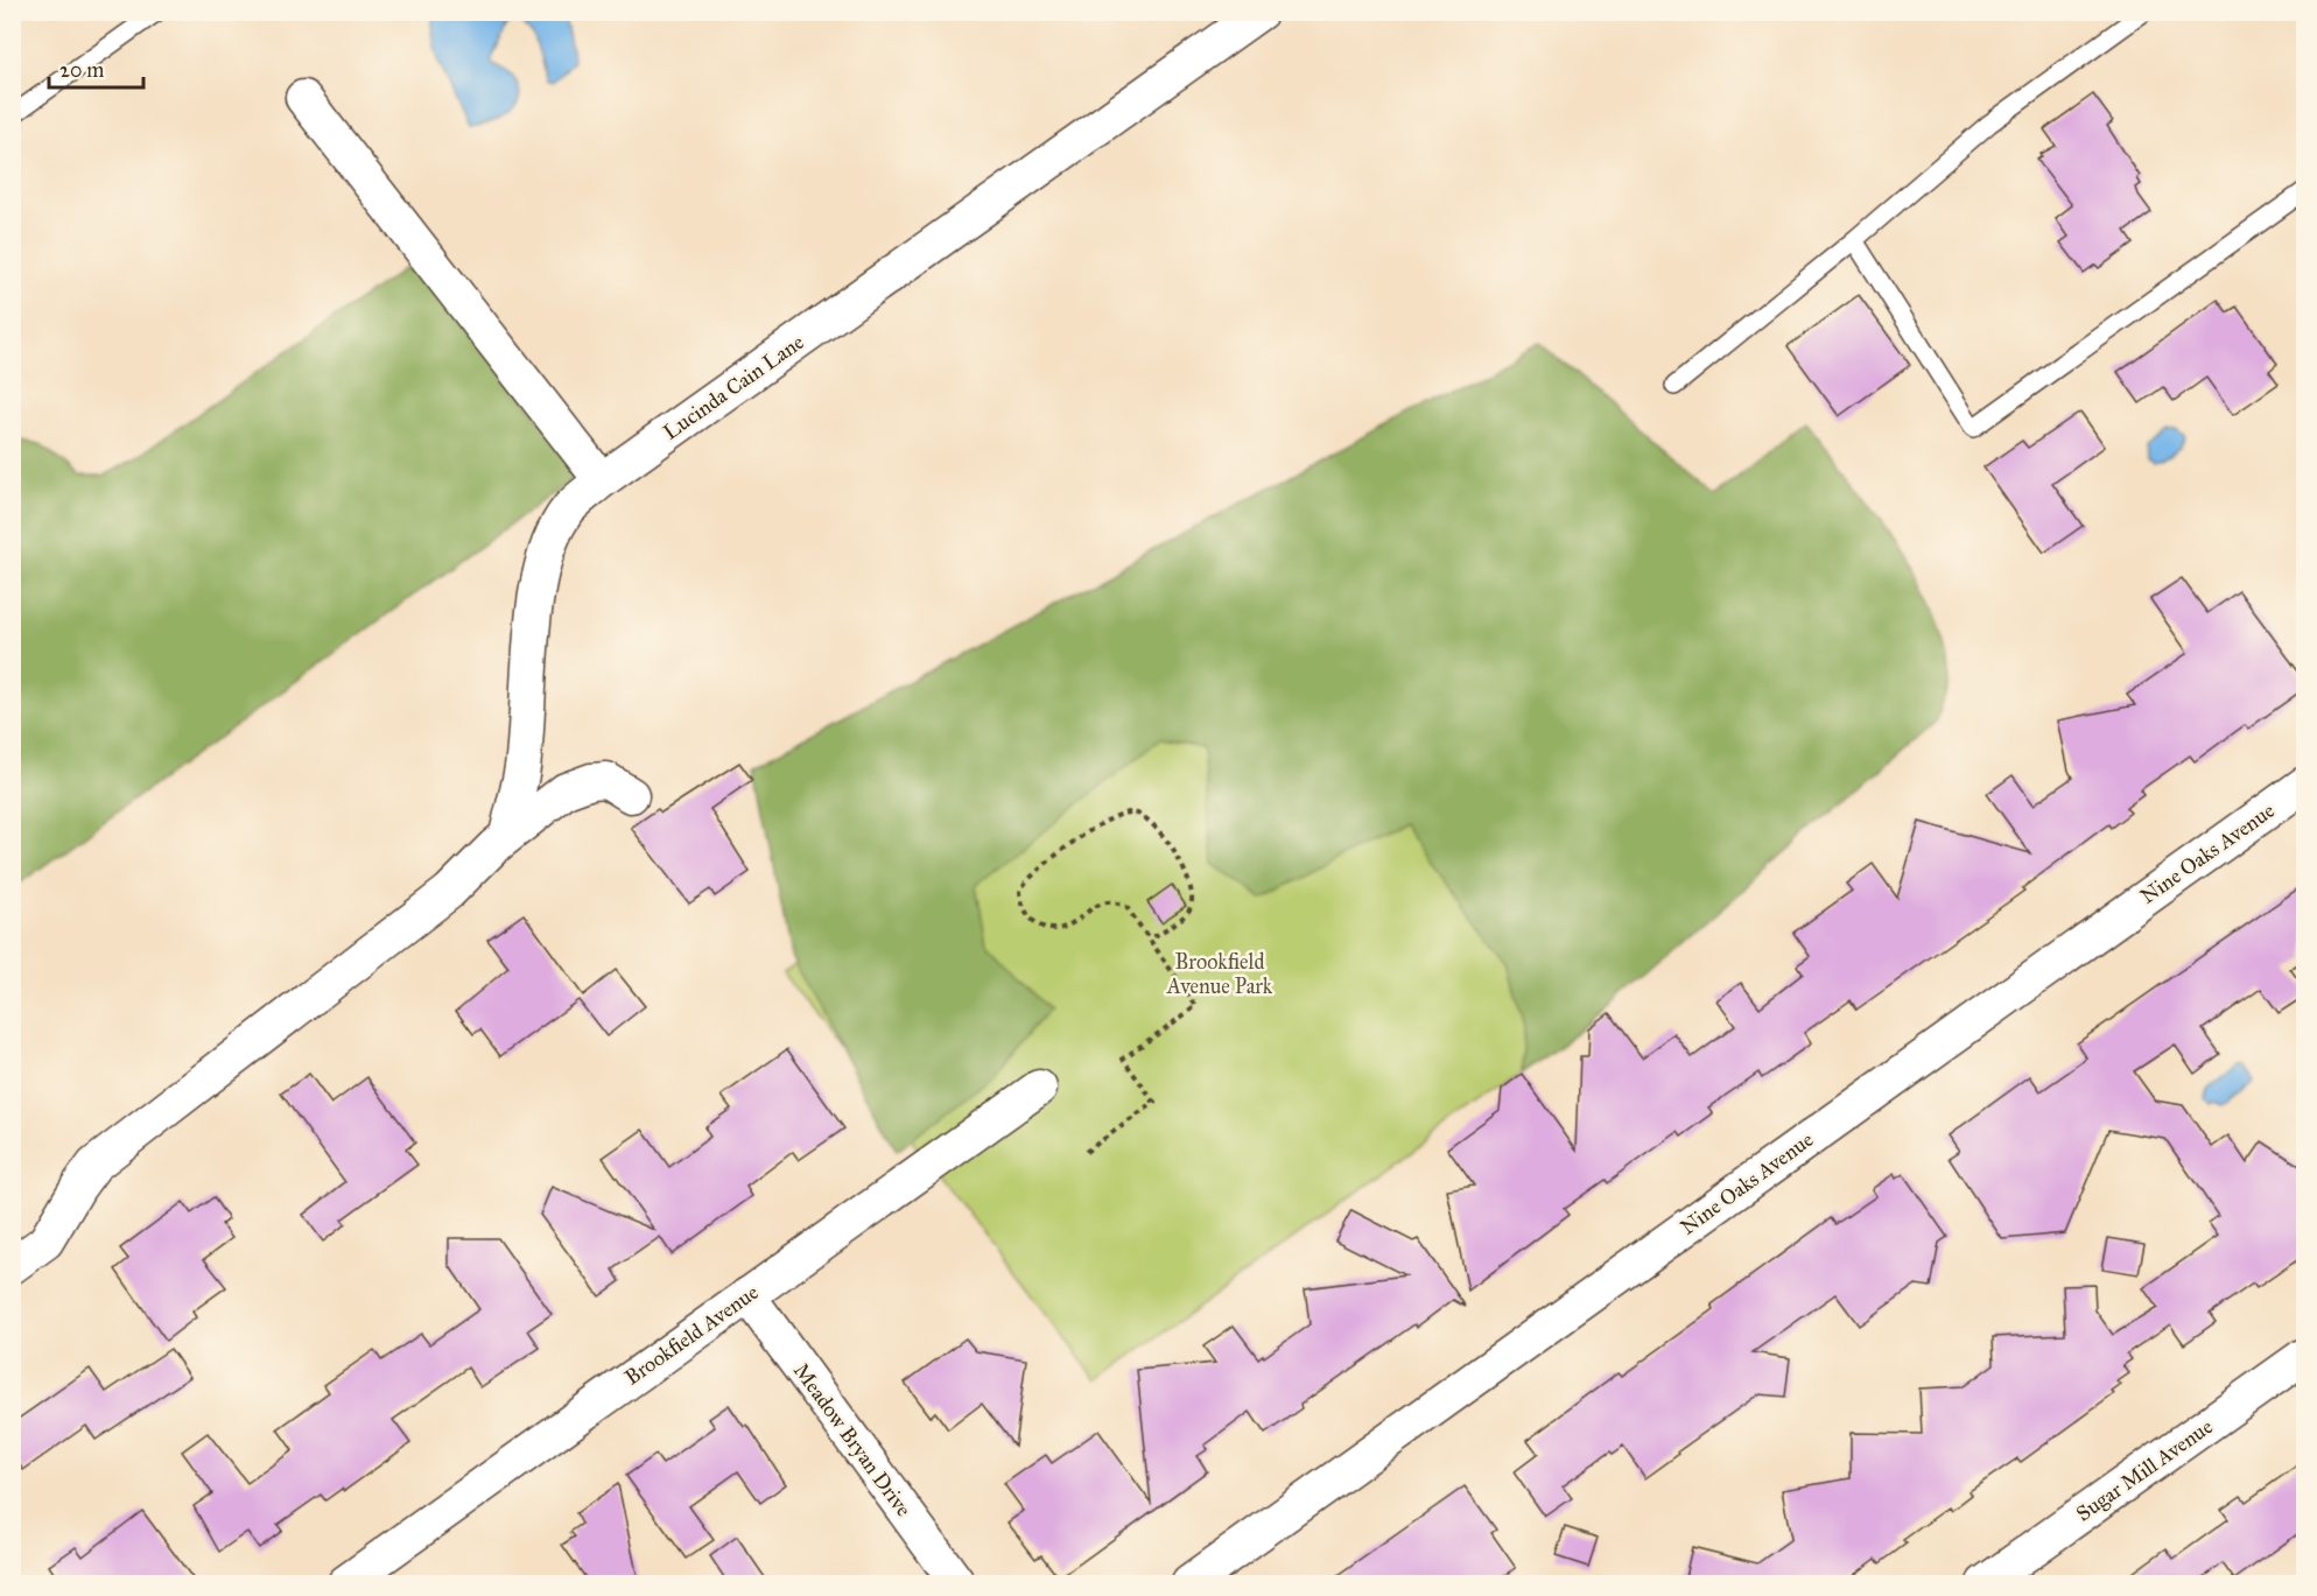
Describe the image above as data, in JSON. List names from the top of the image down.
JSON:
{
  "streets": {
    "street": [
      "Lucinda Cain Lane",
      "Nine Oaks Avenue",
      "Brookfield Avenue",
      "Meadow Bryan Drive",
      "Sugar Mill Avenue"
    ]
  },
  "crossings": [
    ["Brookfield Avenue", "Meadow Bryan Drive"]
  ],
  "parks": ["Brookfield Avenue Park"],
  "scale_bar": "20 m"
}
